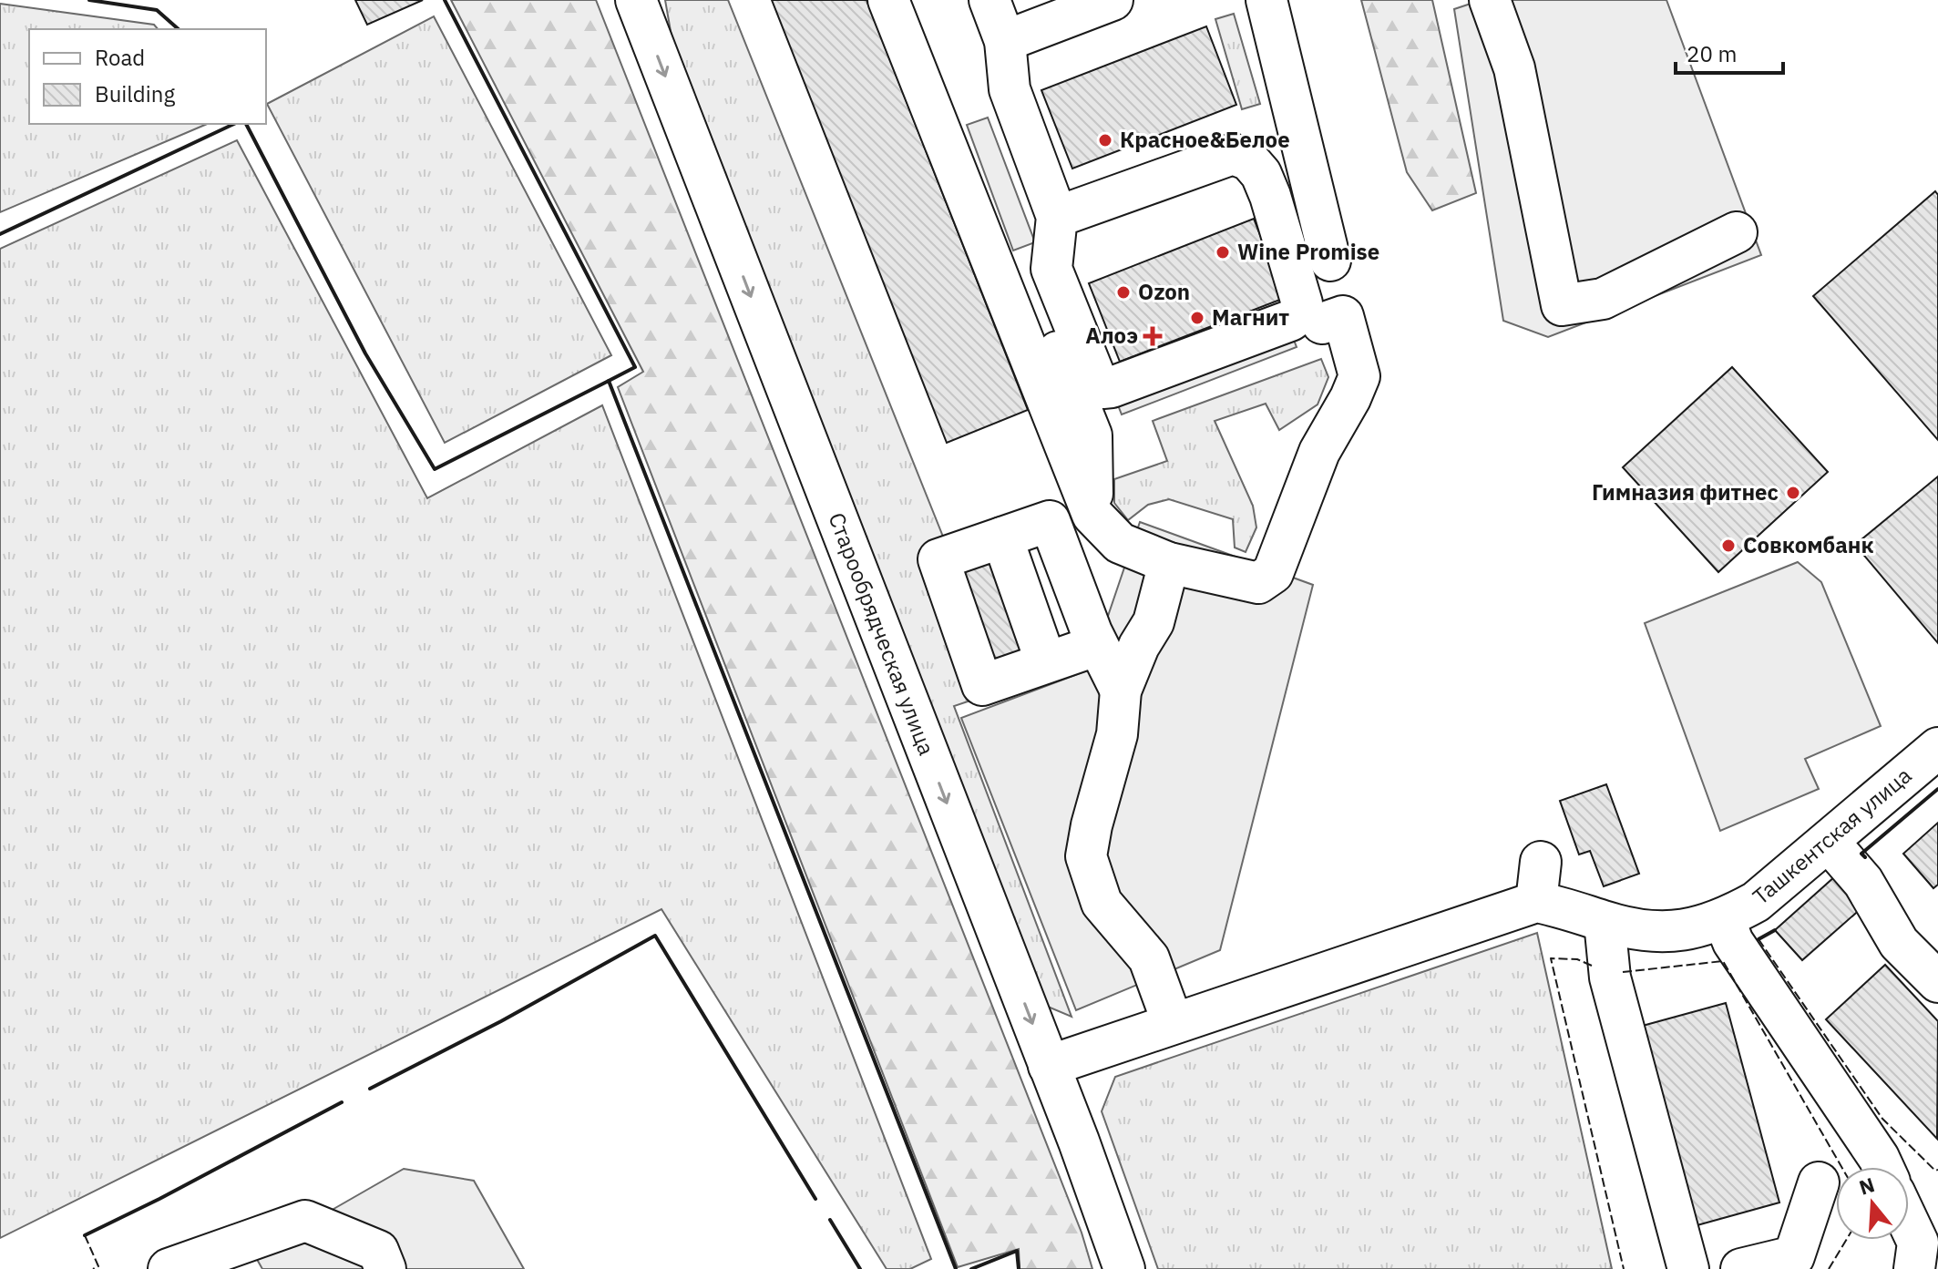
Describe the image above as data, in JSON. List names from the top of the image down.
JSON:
{
  "streets": {
    "street": ["Старообрядческая улица", "Ташкентская улица"]
  },
  "places": {
    "other": [
      "Красное&Белое",
      "Wine Promise",
      "Ozon",
      "Магнит",
      "Гимназия фитнес",
      "Совкомбанк"
    ],
    "health": ["Алоэ"]
  },
  "legend": ["Road", "Building"],
  "scale_bar": "20 m",
  "north": "top"
}
